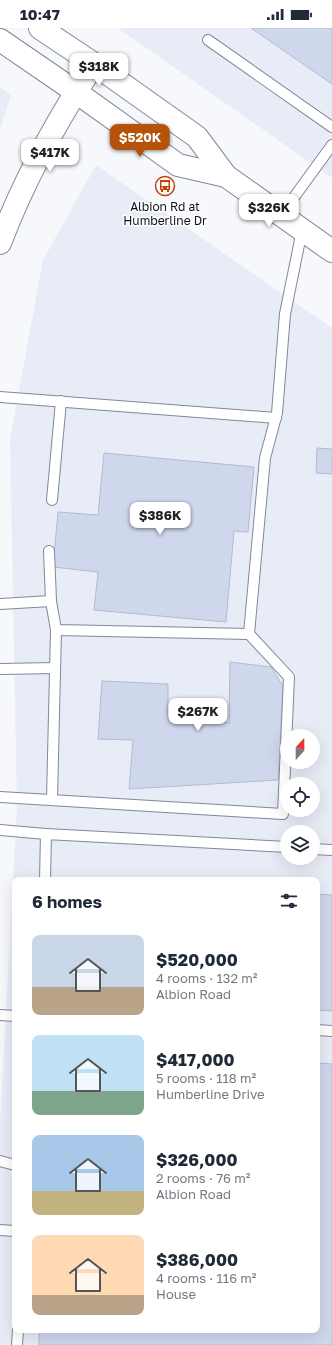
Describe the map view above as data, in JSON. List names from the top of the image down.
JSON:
{
  "places": {
    "bus stop": ["Albion Rd at Humberline Dr"]
  },
  "north": "top",
  "page": {
    "status": "10:47",
    "price": [
      "$318K",
      "$520K",
      "$417K",
      "$326K",
      "$386K",
      "$267K"
    ],
    "heading": "6 homes",
    "list": [
      {
        "name": "$520,000",
        "note": "4 rooms · 132 m² · Albion Road"
      },
      {
        "name": "$417,000",
        "note": "5 rooms · 118 m² · Humberline Drive"
      },
      {
        "name": "$326,000",
        "note": "2 rooms · 76 m² · Albion Road"
      },
      {
        "name": "$386,000",
        "note": "4 rooms · 116 m² · House"
      }
    ]
  }
}
